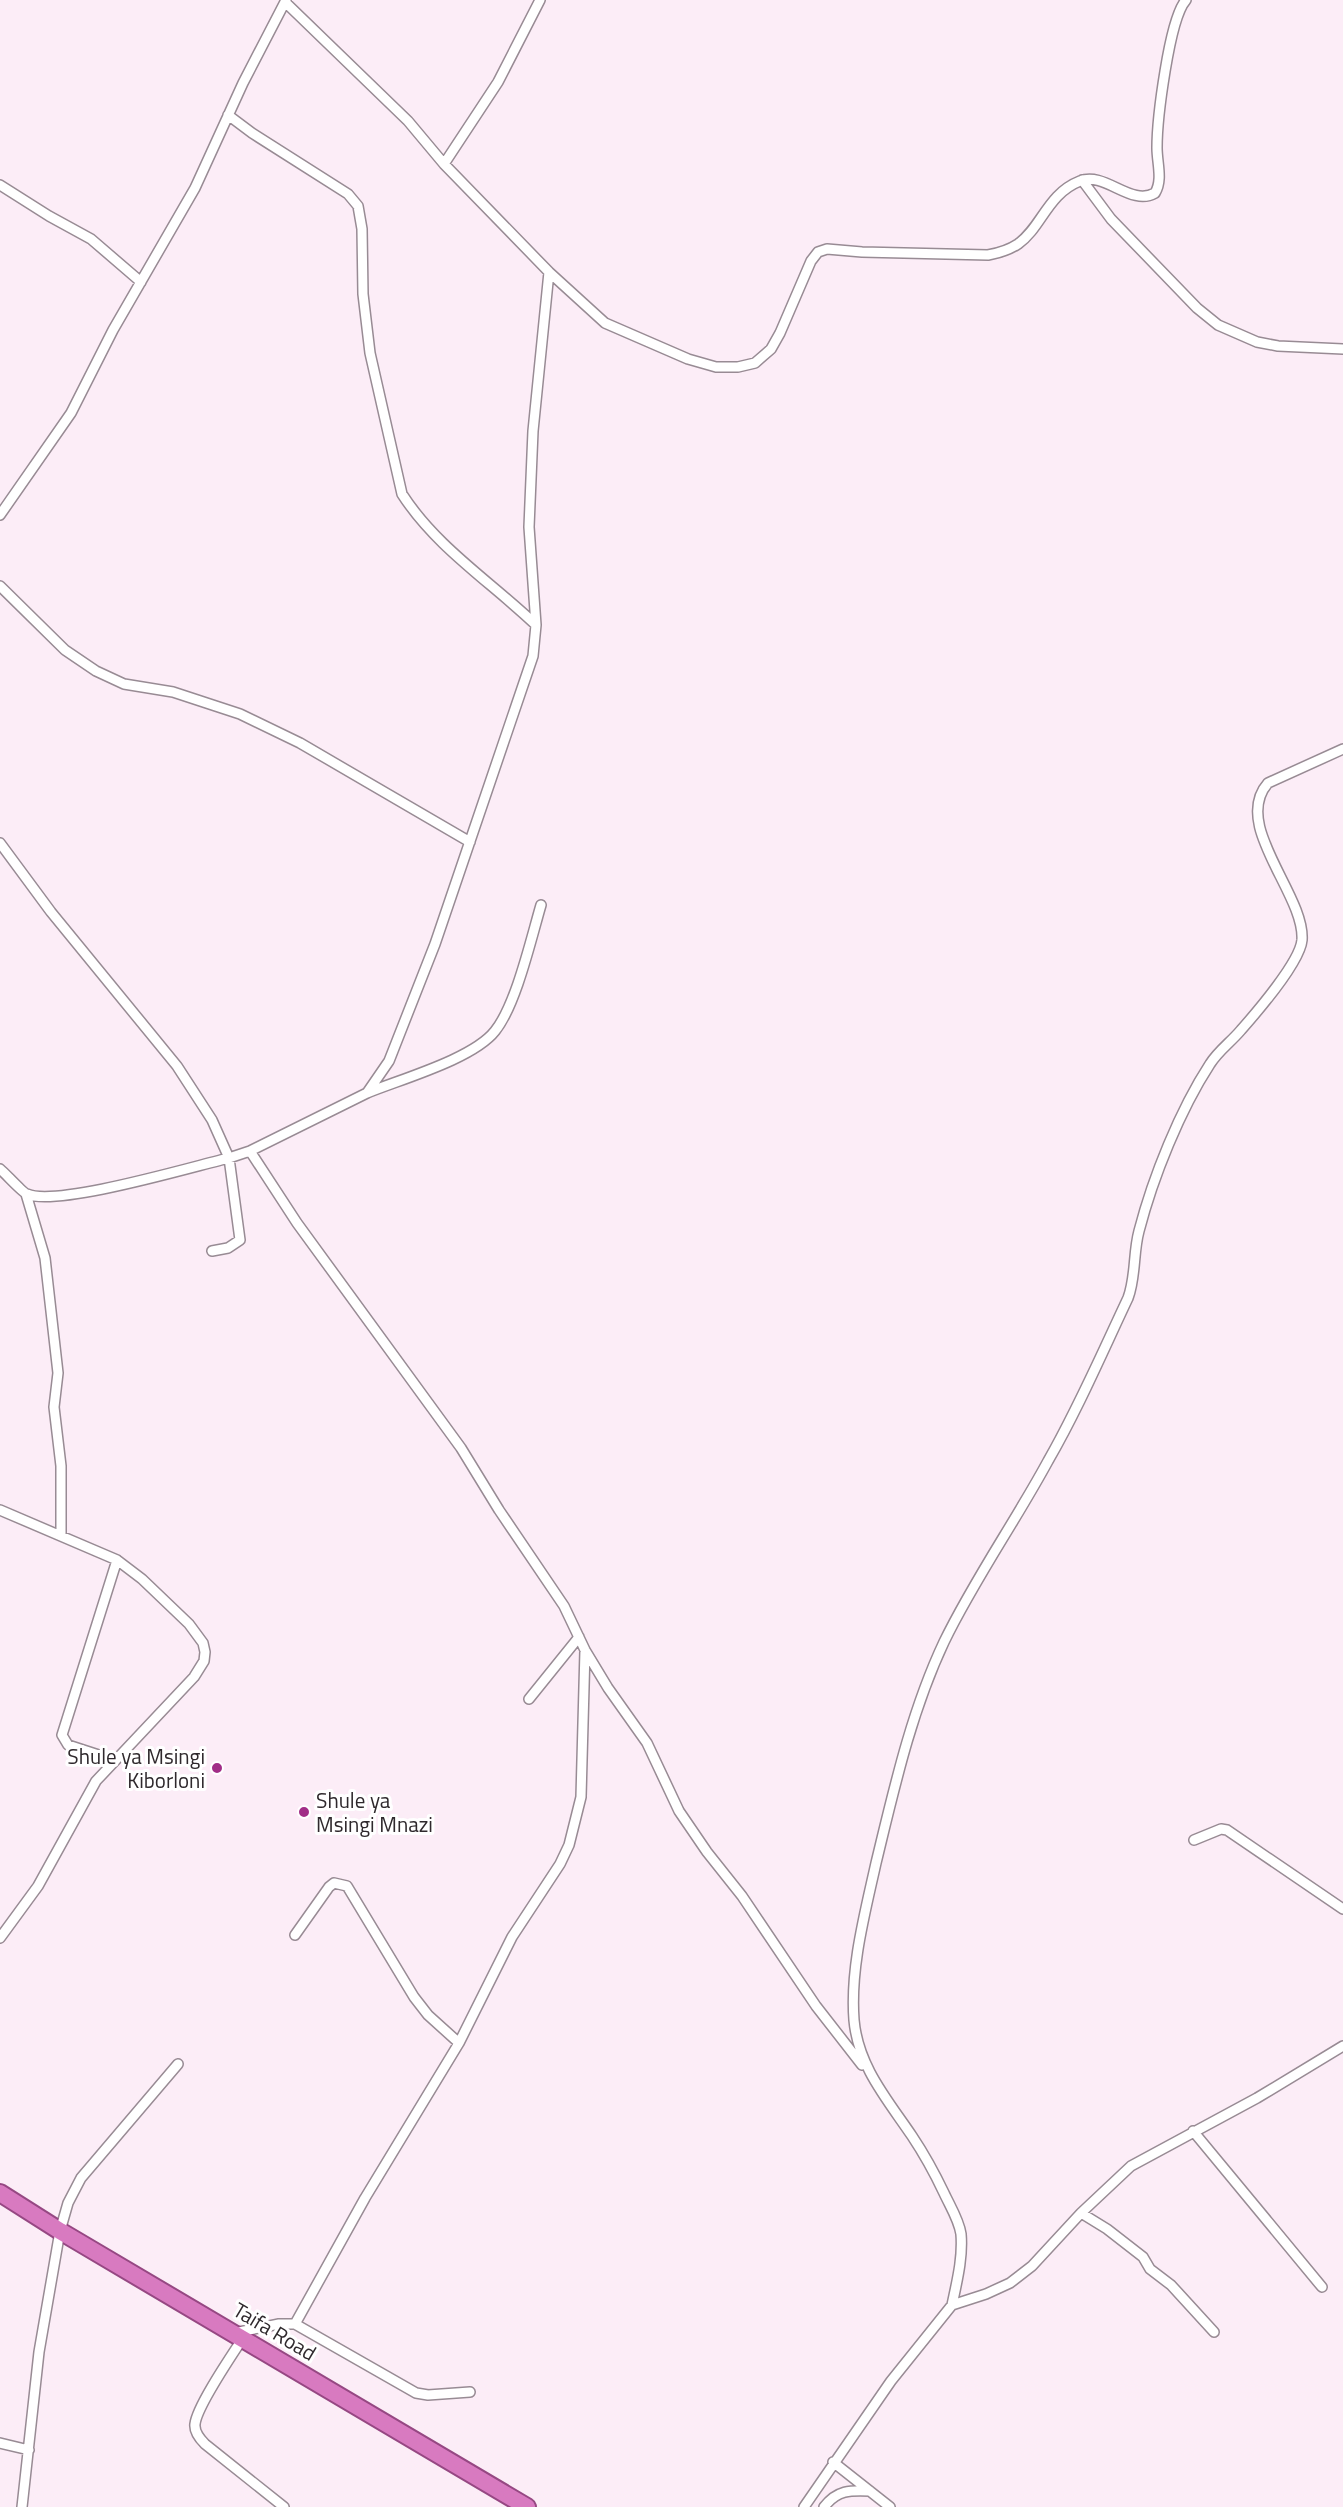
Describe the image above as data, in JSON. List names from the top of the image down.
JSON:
{
  "streets": {
    "highway": ["Taifa Road"]
  },
  "places": ["Shule ya Msingi Kiborloni", "Shule ya Msingi Mnazi"]
}
